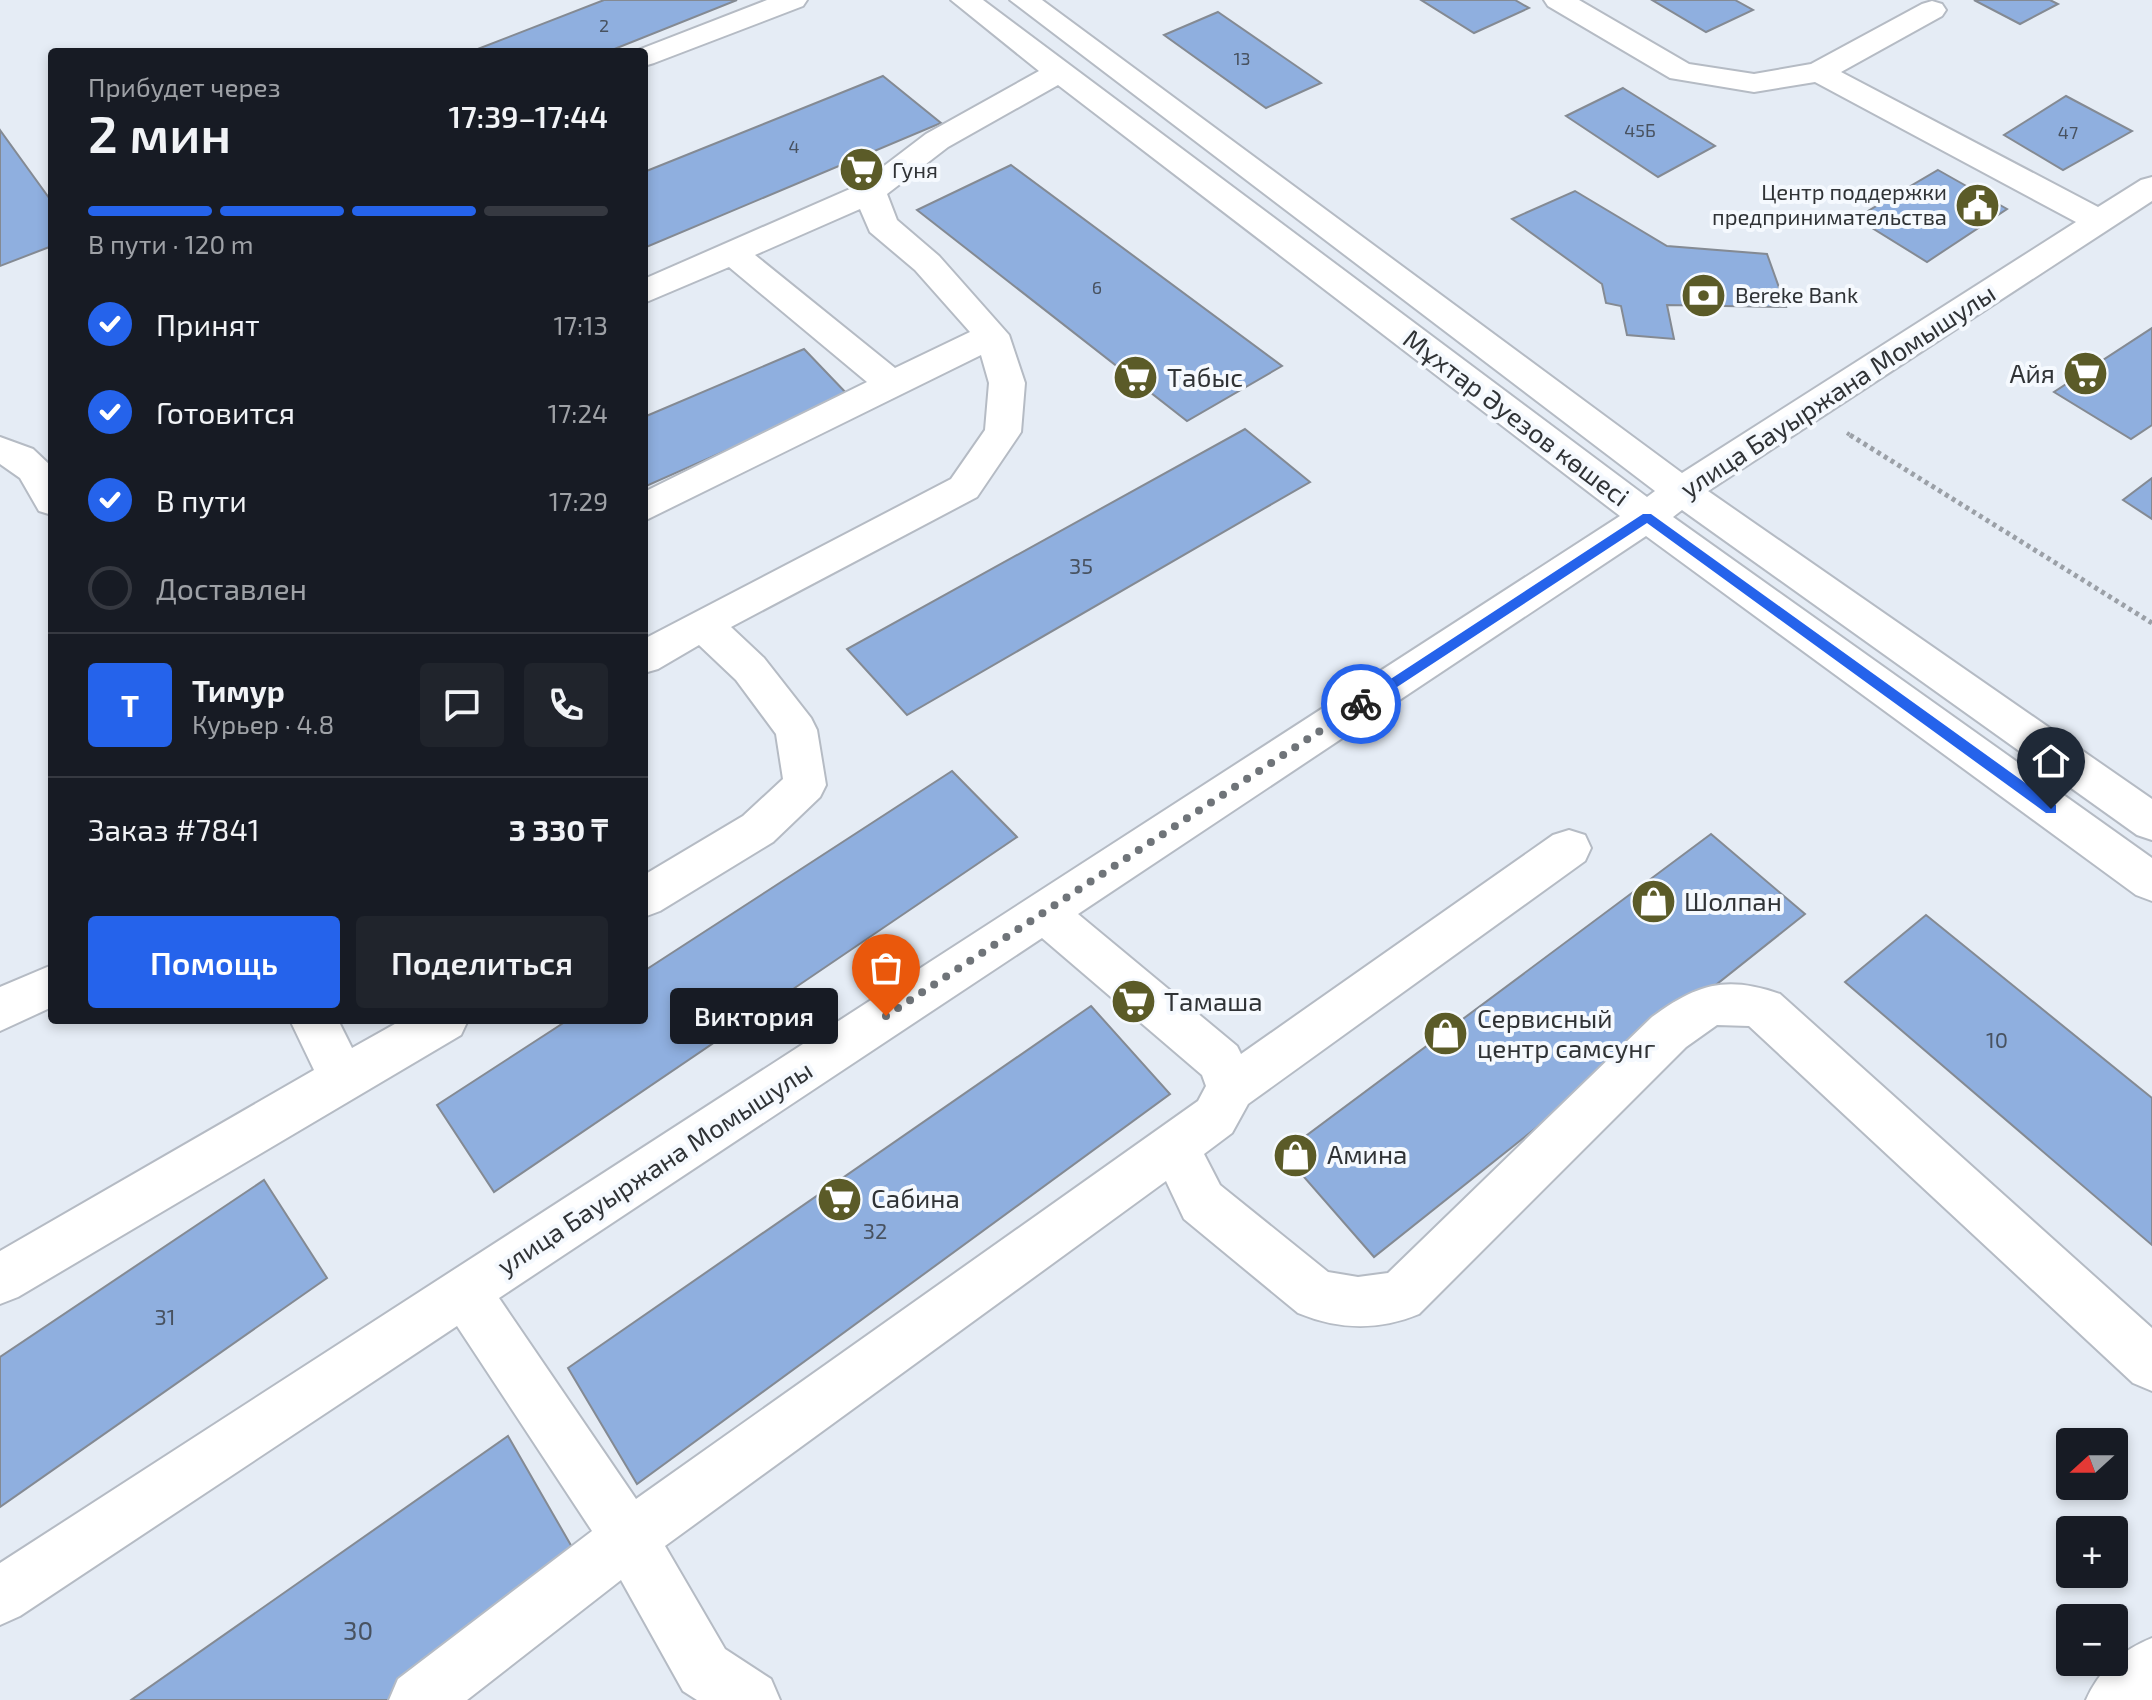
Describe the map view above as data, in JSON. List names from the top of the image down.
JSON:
{
  "streets": {
    "street": ["улица Бауыржана Момышулы", "Мұхтар Әуезов көшесі"]
  },
  "crossings": [
    ["улица Бауыржана Момышулы", "Мұхтар Әуезов көшесі"]
  ],
  "places": {
    "supermarket": [
      "Гуня",
      "Айя",
      "Табыс",
      "Тамаша",
      "Сабина"
    ],
    "public building": ["Центр поддержки предпринимательства"],
    "bank": ["Bereke Bank"],
    "shop": ["Шолпан", "Сервисный центр самсунг", "Амина"],
    "other": ["Виктория"]
  },
  "house_numbers": [
    "2",
    "13",
    "45Б",
    "47",
    "4",
    "6",
    "35",
    "10",
    "32",
    "31",
    "30"
  ],
  "north": "left",
  "page": {
    "heading": ["2 мин", "Прибудет через", "17:39–17:44"],
    "panel": [
      "Тимур",
      "Курьер · 4.8",
      "Заказ #7841",
      "3 330 ₸"
    ],
    "bar": "В пути · 120 m",
    "list": [
      ["Принят", "17:13"],
      ["Готовится", "17:24"],
      ["В пути", "17:29"],
      "Доставлен"
    ],
    "round": "Т",
    "buttons": ["Помощь", "Поделиться"],
    "bubble": "Виктория",
    "map_buttons": ["+", "−"]
  }
}
